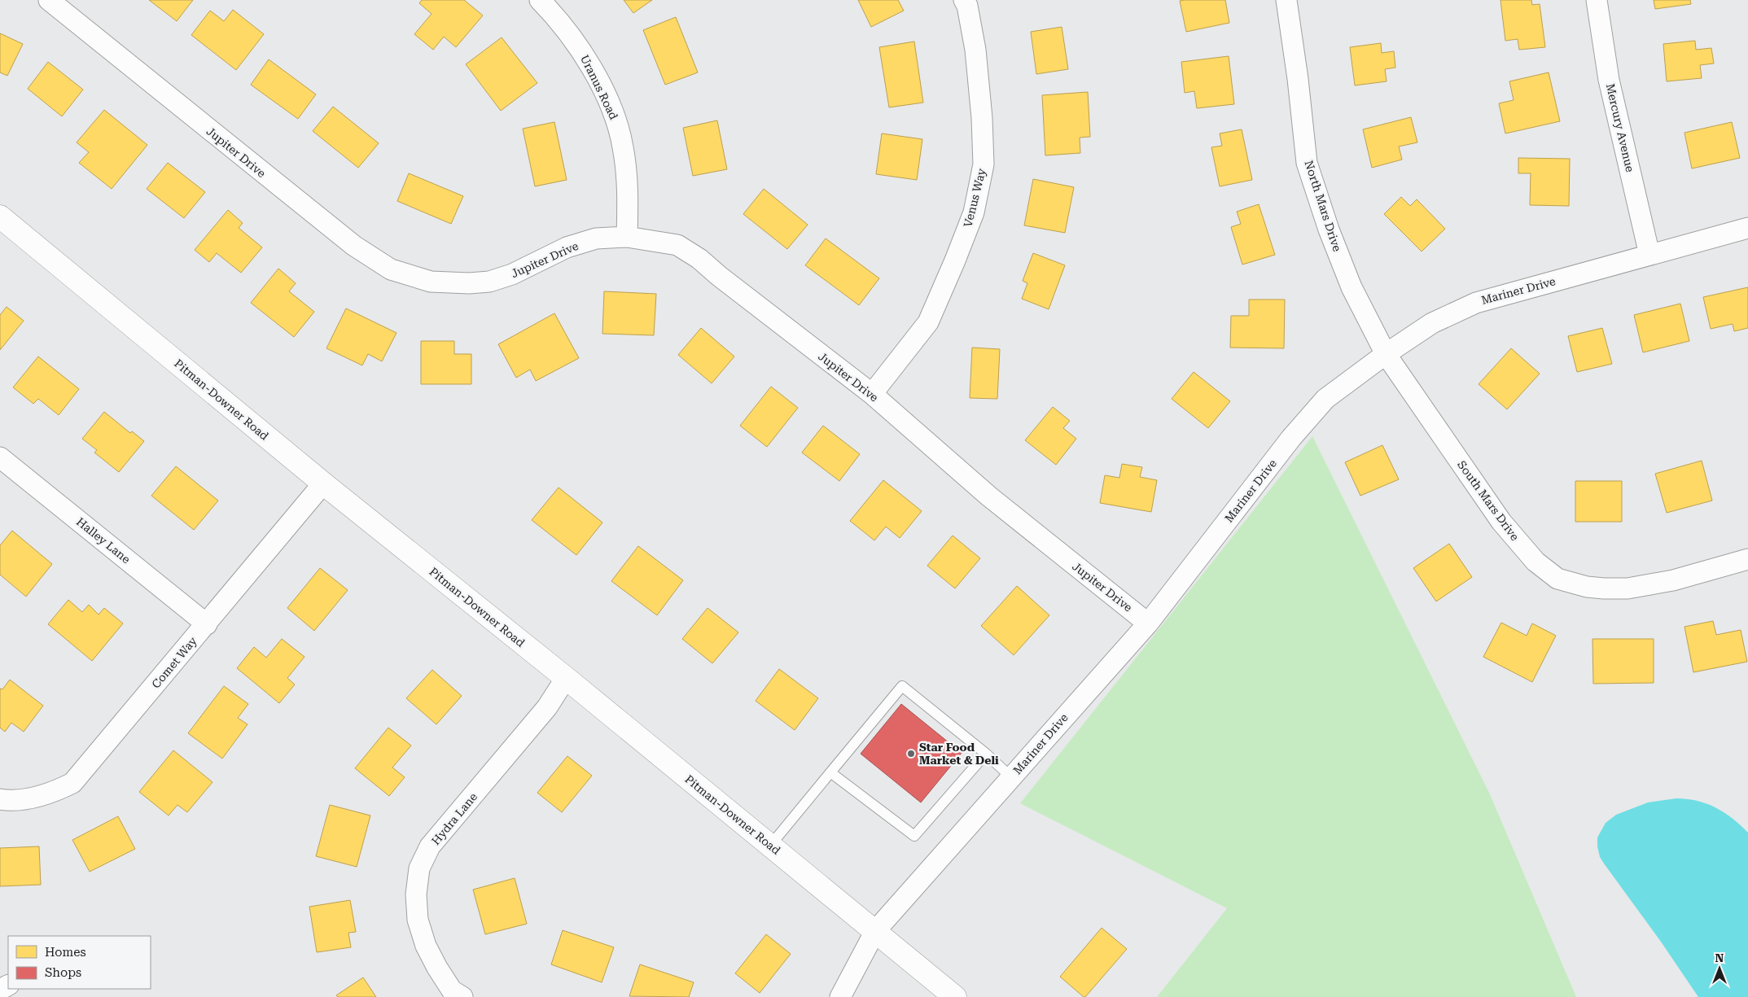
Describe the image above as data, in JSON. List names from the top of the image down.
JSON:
{
  "streets": {
    "street": [
      "Uranus Road",
      "Mercury Avenue",
      "Jupiter Drive",
      "Venus Way",
      "North Mars Drive",
      "Mariner Drive",
      "Pitman-Downer Road",
      "South Mars Drive",
      "Halley Lane",
      "Comet Way",
      "Hydra Lane"
    ]
  },
  "crossings": [
    ["Uranus Road", "Jupiter Drive"],
    ["Mercury Avenue", "Mariner Drive"],
    ["Jupiter Drive", "Venus Way"],
    ["Jupiter Drive", "Mariner Drive"],
    ["North Mars Drive", "Mariner Drive"],
    ["North Mars Drive", "South Mars Drive"],
    ["Mariner Drive", "Pitman-Downer Road"],
    ["Mariner Drive", "South Mars Drive"],
    ["Pitman-Downer Road", "Comet Way"],
    ["Pitman-Downer Road", "Hydra Lane"],
    ["Halley Lane", "Comet Way"]
  ],
  "places": ["Star Food Market & Deli"],
  "legend": ["Homes", "Shops"],
  "north": "top"
}
